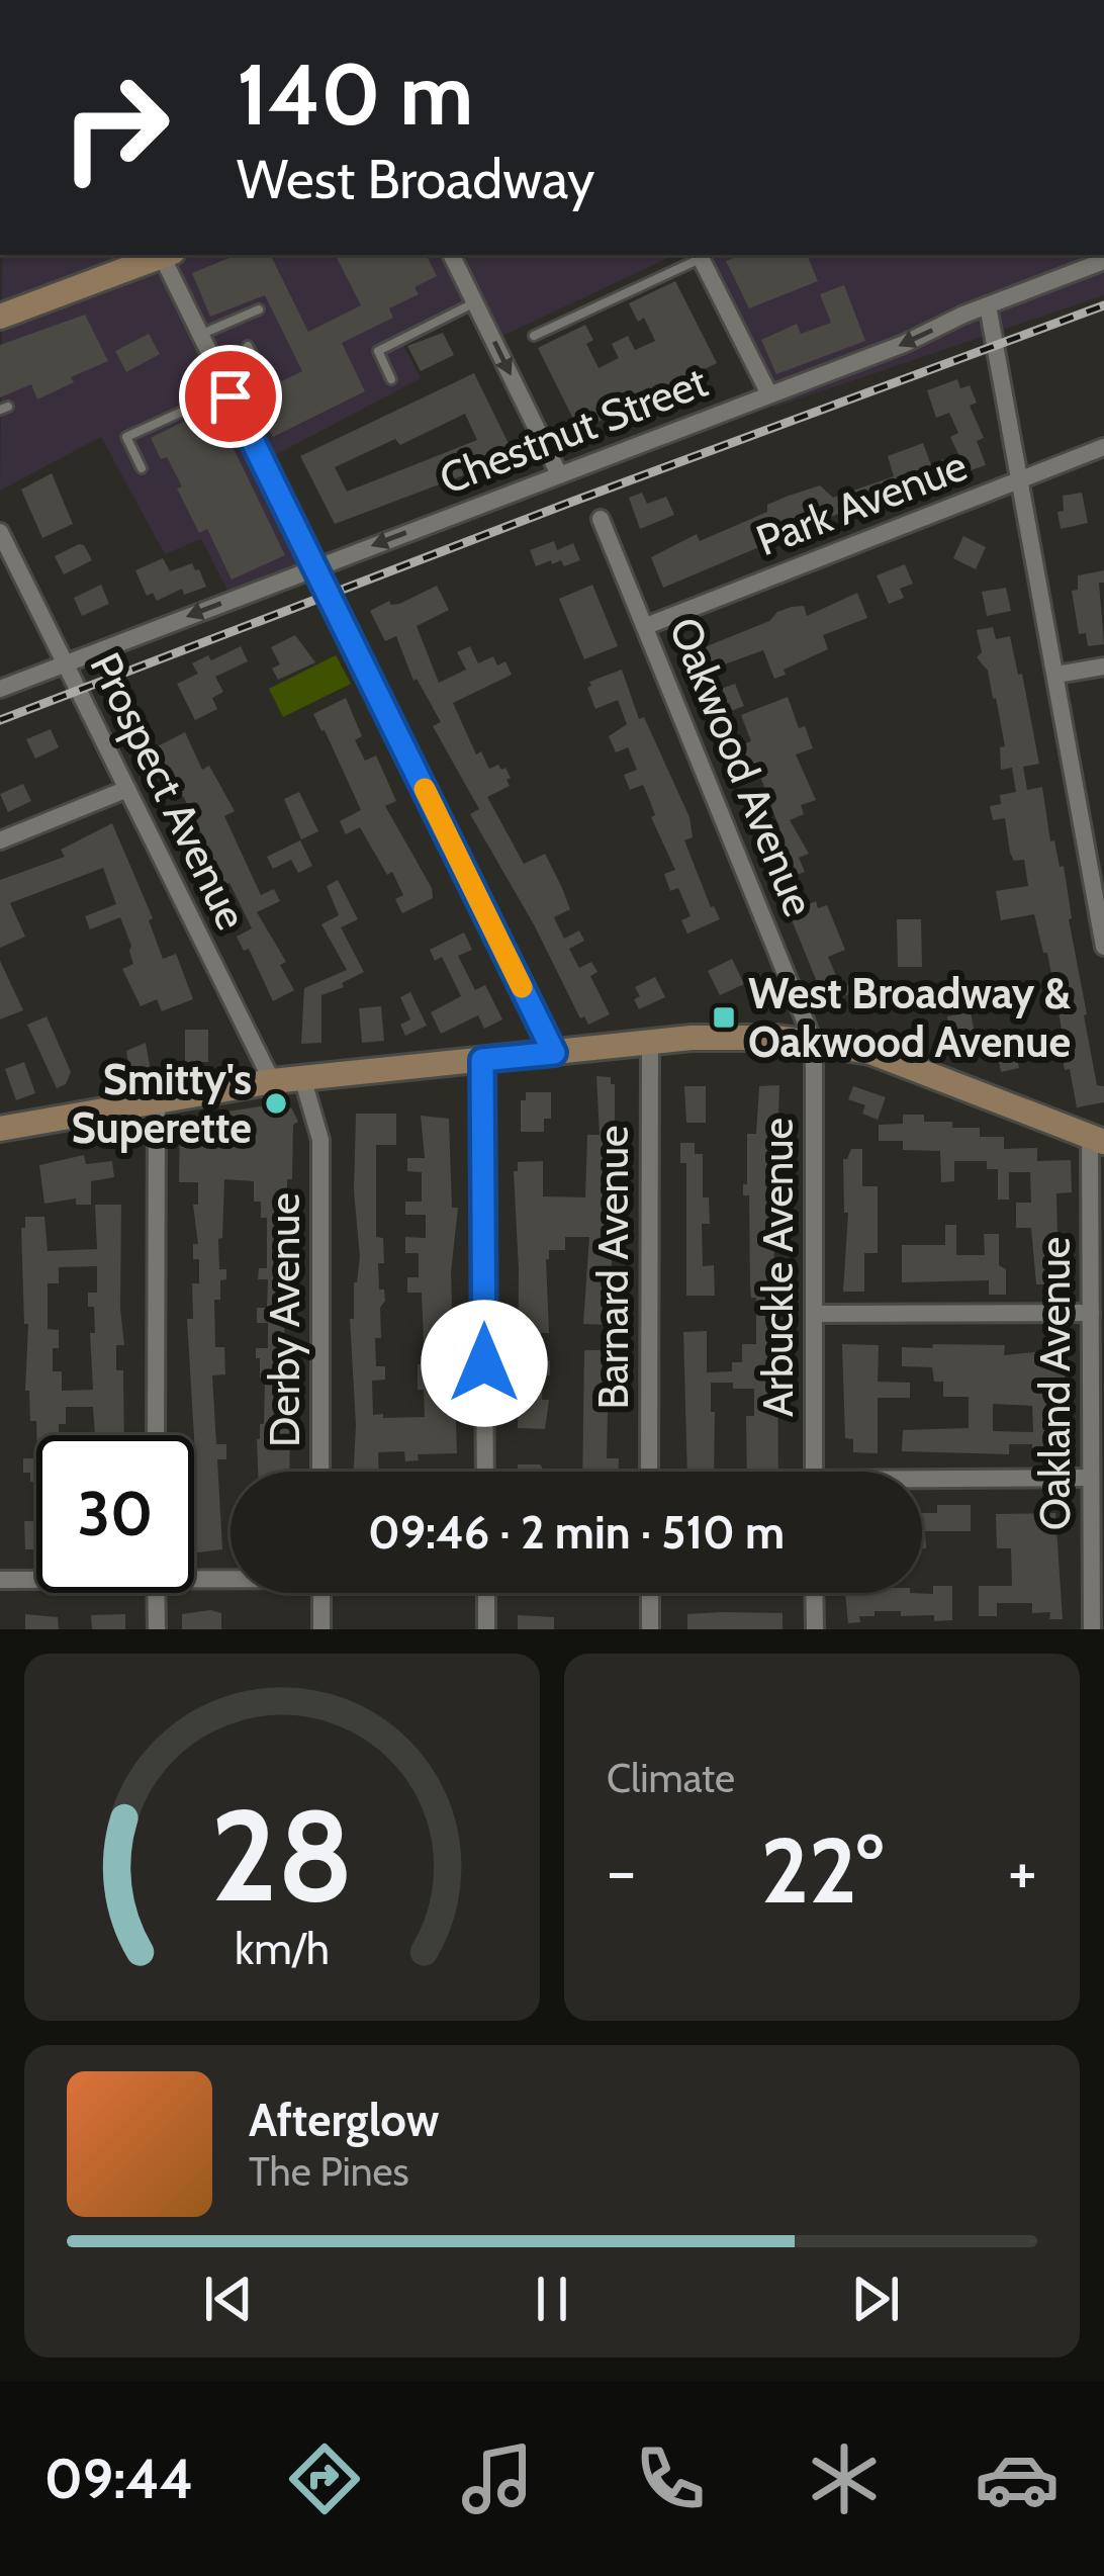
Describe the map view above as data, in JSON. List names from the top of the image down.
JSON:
{
  "streets": {
    "street": [
      "Chestnut Street",
      "Park Avenue",
      "Oakwood Avenue",
      "Prospect Avenue",
      "Barnard Avenue",
      "Arbuckle Avenue",
      "Derby Avenue",
      "Oakland Avenue"
    ]
  },
  "crossings": [
    ["Chestnut Street", "Prospect Avenue"],
    ["Park Avenue", "Oakwood Avenue"],
    ["Oakwood Avenue", "Arbuckle Avenue"]
  ],
  "one_way": ["Chestnut Street"],
  "places": {
    "transit": ["West Broadway & Oakwood Avenue"],
    "other": ["Smitty's Superette"]
  },
  "page": {
    "turn": ["140 m", "West Broadway"],
    "limit": "30",
    "trip": "09:46 · 2 min · 510 m",
    "tile": "Climate",
    "heat": ["−", "22°", "+"],
    "song": ["Afterglow", "The Pines"],
    "tabs": "09:44",
    "gauge": ["28", "km/h"]
  }
}
